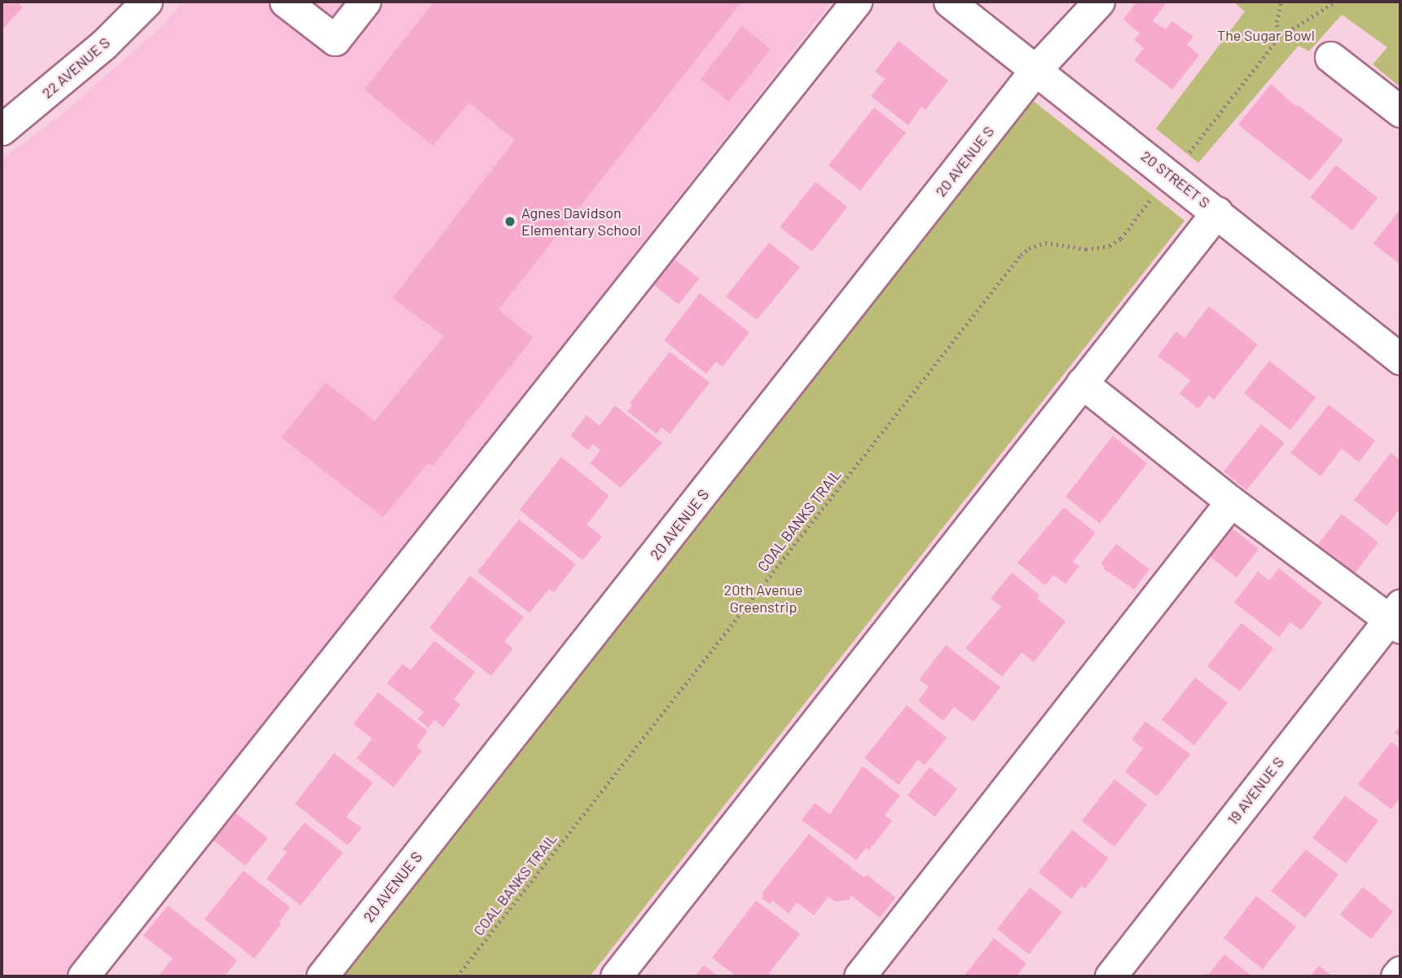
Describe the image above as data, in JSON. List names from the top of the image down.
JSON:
{
  "streets": {
    "street": [
      "22 AVENUE S",
      "20 AVENUE S",
      "20 STREET S",
      "19 AVENUE S"
    ],
    "path": ["COAL BANKS TRAIL"]
  },
  "crossings": [
    ["20 AVENUE S", "20 STREET S"]
  ],
  "parks": ["The Sugar Bowl", "20th Avenue Greenstrip"],
  "places": ["Agnes Davidson Elementary School"]
}
